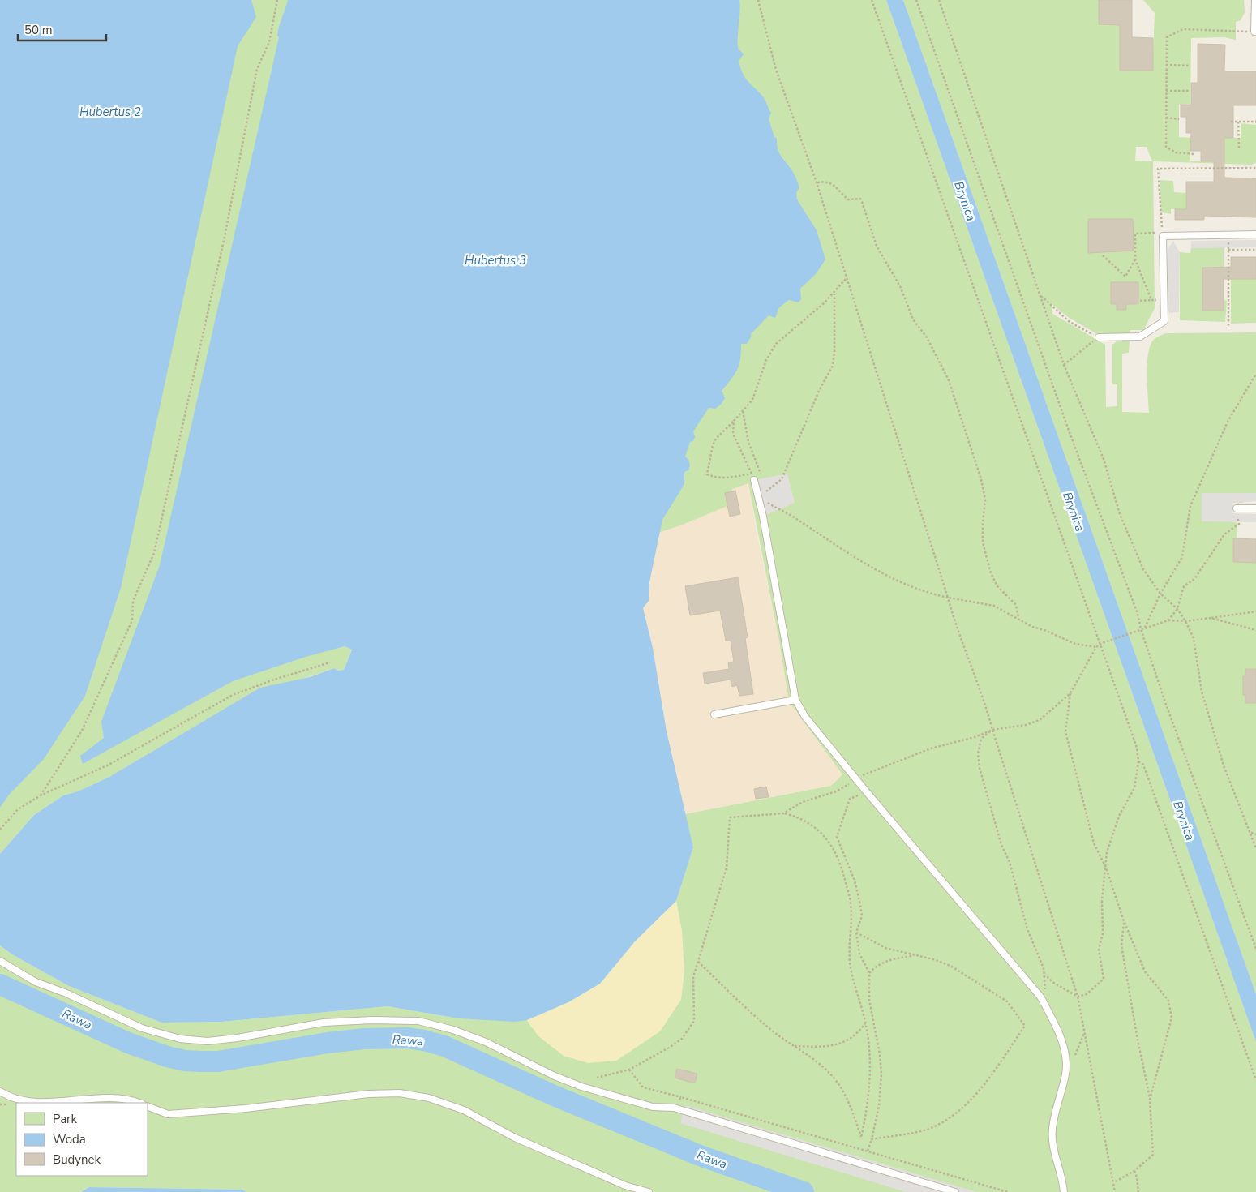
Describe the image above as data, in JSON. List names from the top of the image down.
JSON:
{
  "water": [
    "Hubertus 2",
    "Brynica",
    "Hubertus 3",
    "Rawa"
  ],
  "legend": ["Park", "Woda", "Budynek"],
  "scale_bar": "50 m"
}
